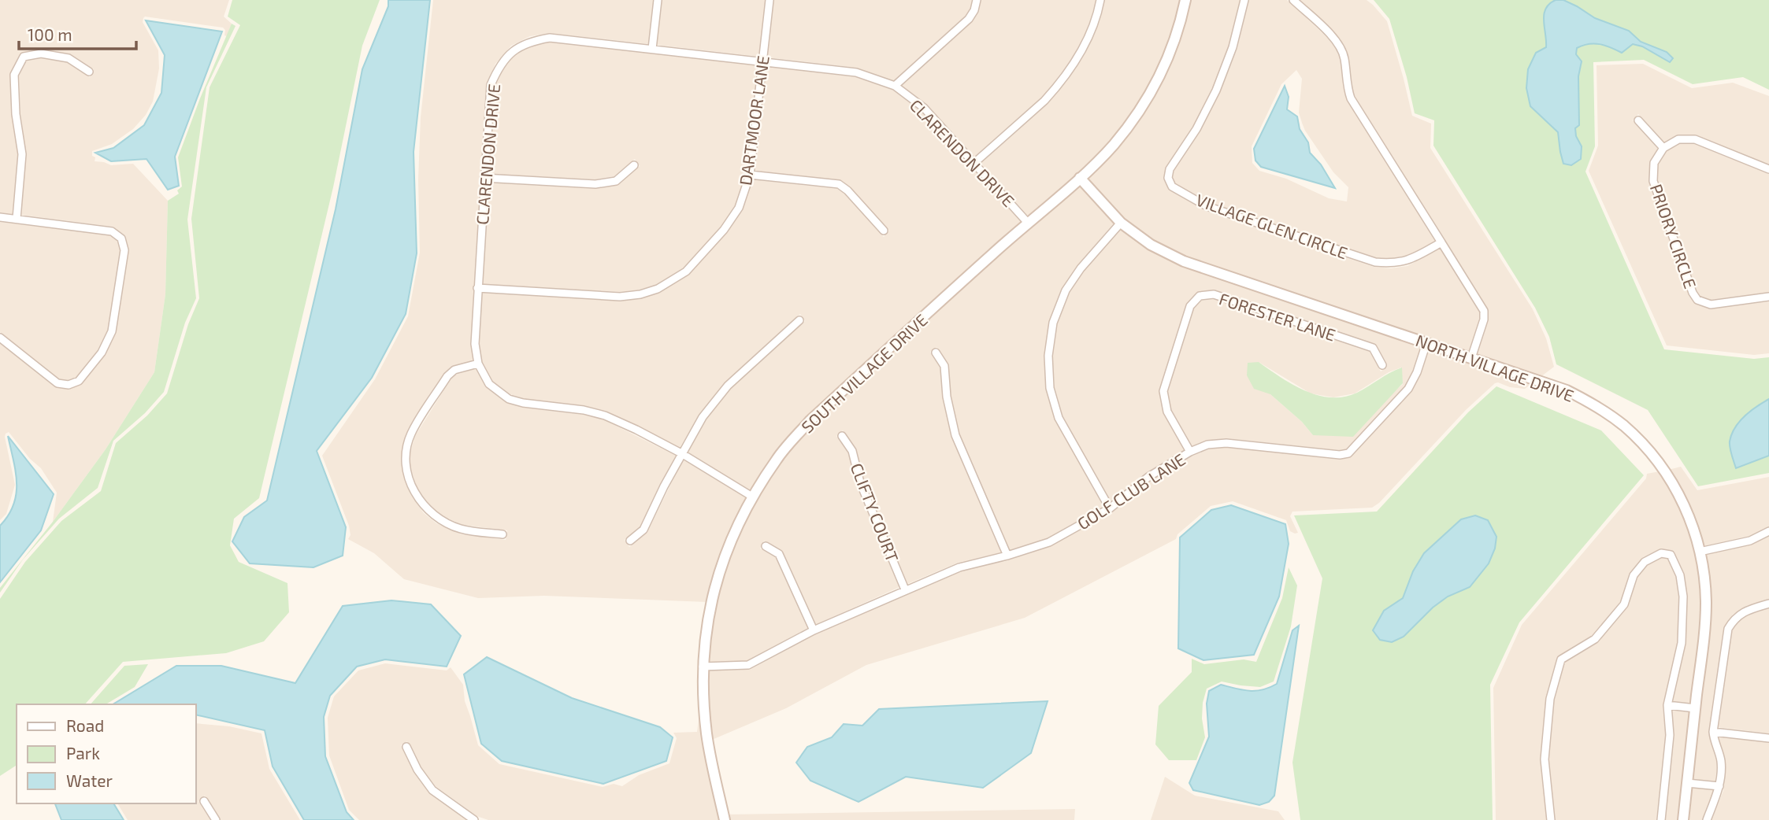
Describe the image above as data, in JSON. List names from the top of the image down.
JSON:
{
  "streets": {
    "street": [
      "DARTMOOR LANE",
      "CLARENDON DRIVE",
      "VILLAGE GLEN CIRCLE",
      "PRIORY CIRCLE",
      "FORESTER LANE",
      "NORTH VILLAGE DRIVE",
      "SOUTH VILLAGE DRIVE",
      "GOLF CLUB LANE",
      "CLIFTY COURT"
    ]
  },
  "crossings": [
    ["DARTMOOR LANE", "CLARENDON DRIVE"],
    ["CLARENDON DRIVE", "SOUTH VILLAGE DRIVE"],
    ["FORESTER LANE", "GOLF CLUB LANE"],
    ["NORTH VILLAGE DRIVE", "SOUTH VILLAGE DRIVE"],
    ["NORTH VILLAGE DRIVE", "GOLF CLUB LANE"],
    ["SOUTH VILLAGE DRIVE", "GOLF CLUB LANE"],
    ["GOLF CLUB LANE", "CLIFTY COURT"]
  ],
  "legend": ["Road", "Park", "Water"],
  "scale_bar": "100 m"
}
